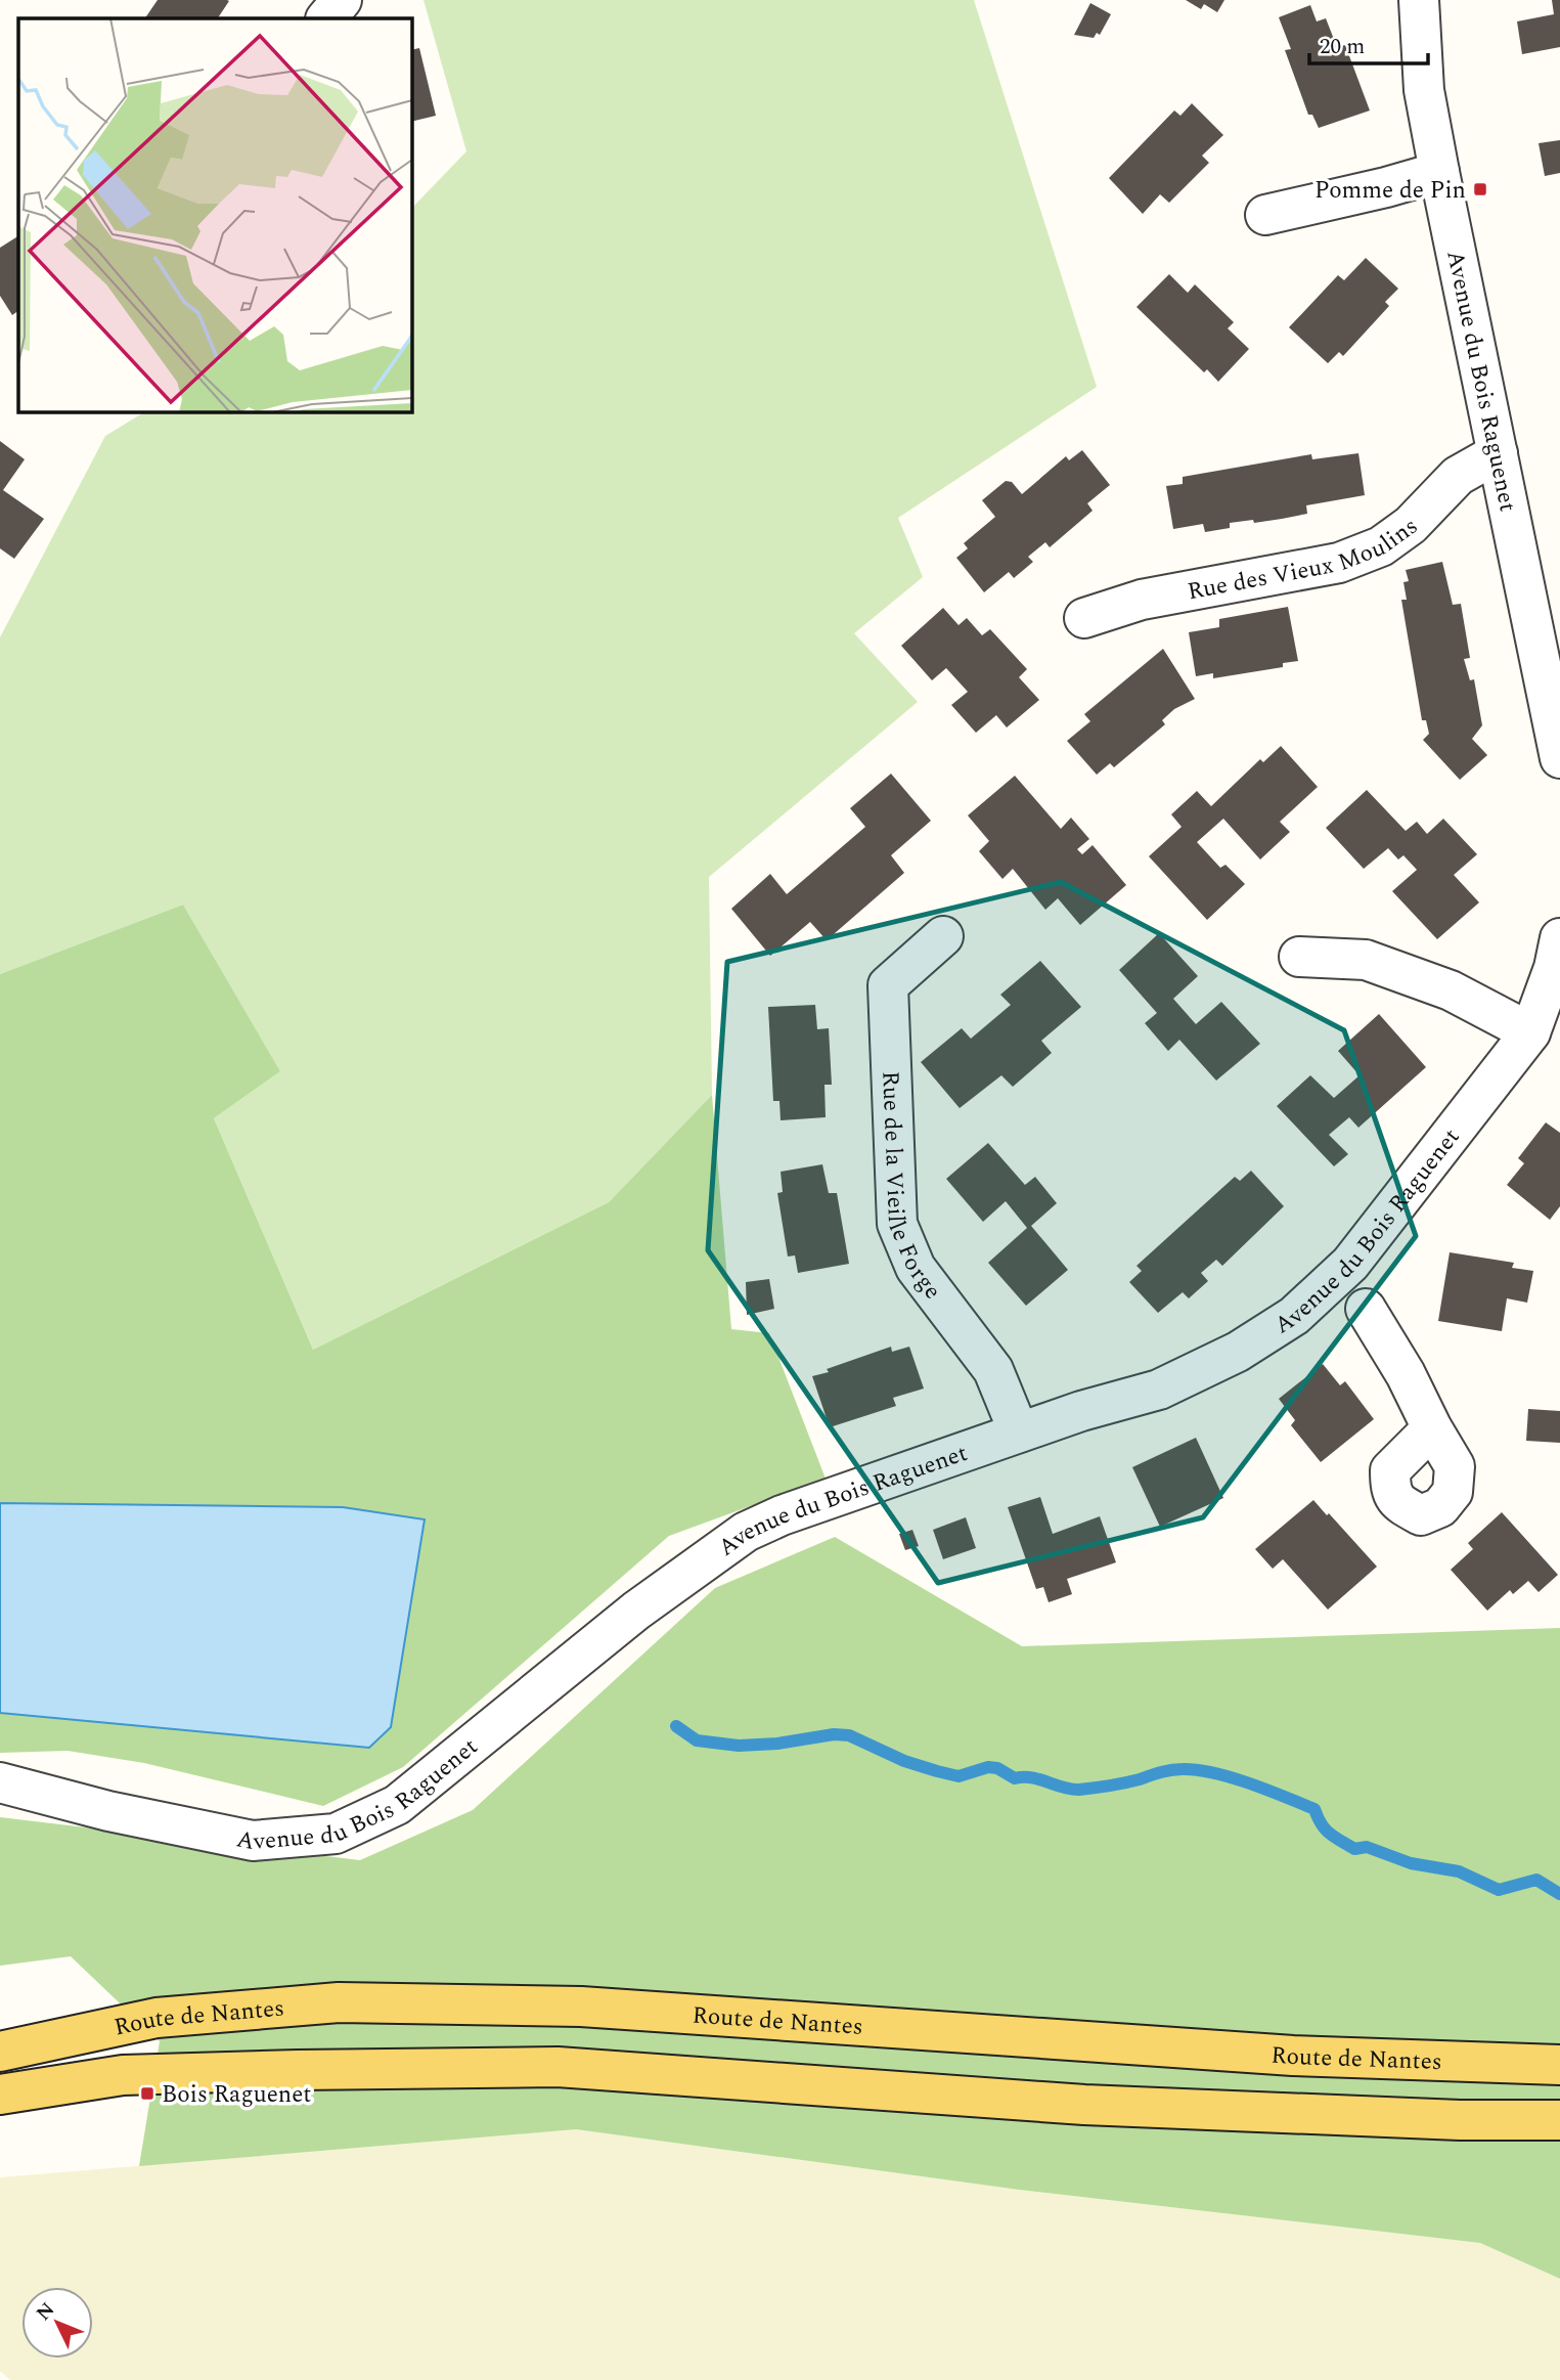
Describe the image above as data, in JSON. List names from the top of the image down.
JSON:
{
  "streets": {
    "main road": ["Route de Nantes"],
    "street": ["Avenue du Bois Raguenet", "Rue des Vieux Moulins", "Rue de la Vieille Forge"]
  },
  "crossings": [
    ["Avenue du Bois Raguenet", "Rue des Vieux Moulins"],
    ["Avenue du Bois Raguenet", "Rue de la Vieille Forge"]
  ],
  "places": {
    "transit": ["Pomme de Pin", "Bois Raguenet"]
  },
  "scale_bar": "20 m",
  "north": "top left"
}
